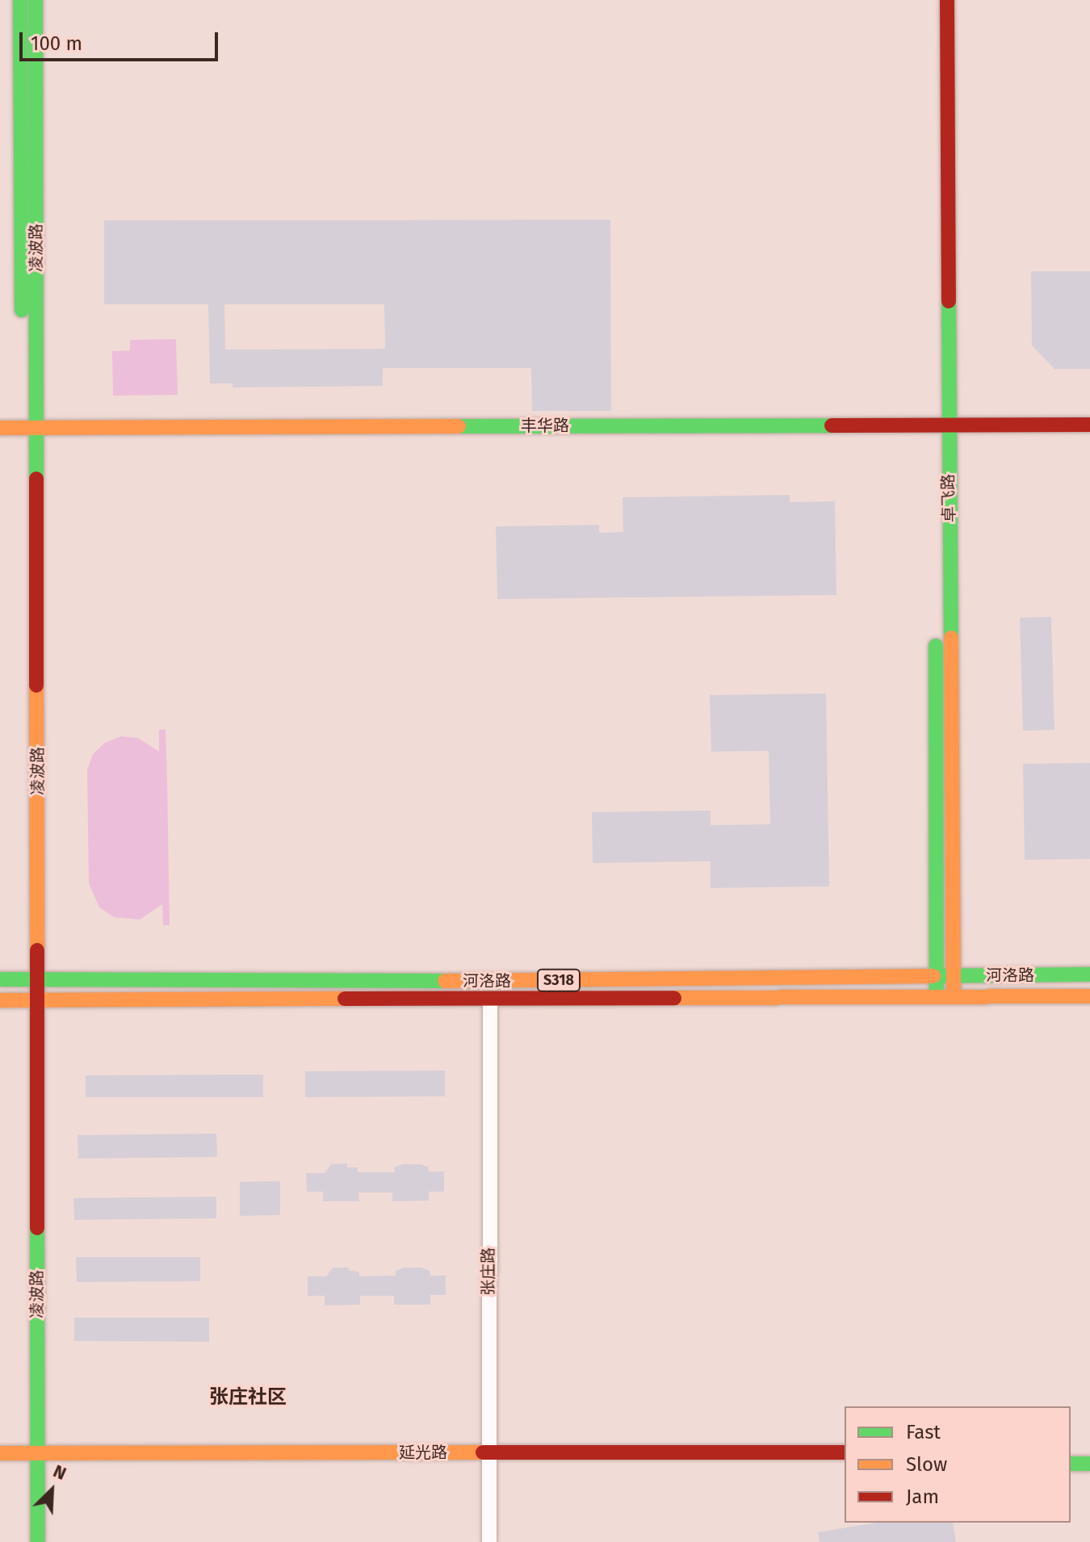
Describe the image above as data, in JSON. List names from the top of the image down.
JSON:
{
  "streets": {
    "street": [
      "凌波路",
      "丰华路",
      "卓飞路",
      "河洛路",
      "S318",
      "张庄路",
      "延光路"
    ]
  },
  "crossings": [
    ["凌波路", "丰华路"],
    ["凌波路", "河洛路"],
    ["凌波路", "延光路"],
    ["丰华路", "卓飞路"],
    ["卓飞路", "河洛路"],
    ["河洛路", "张庄路"],
    ["张庄路", "延光路"]
  ],
  "districts": ["张庄社区"],
  "legend": ["Fast", "Slow", "Jam"],
  "scale_bar": "100 m",
  "north": "top right"
}
